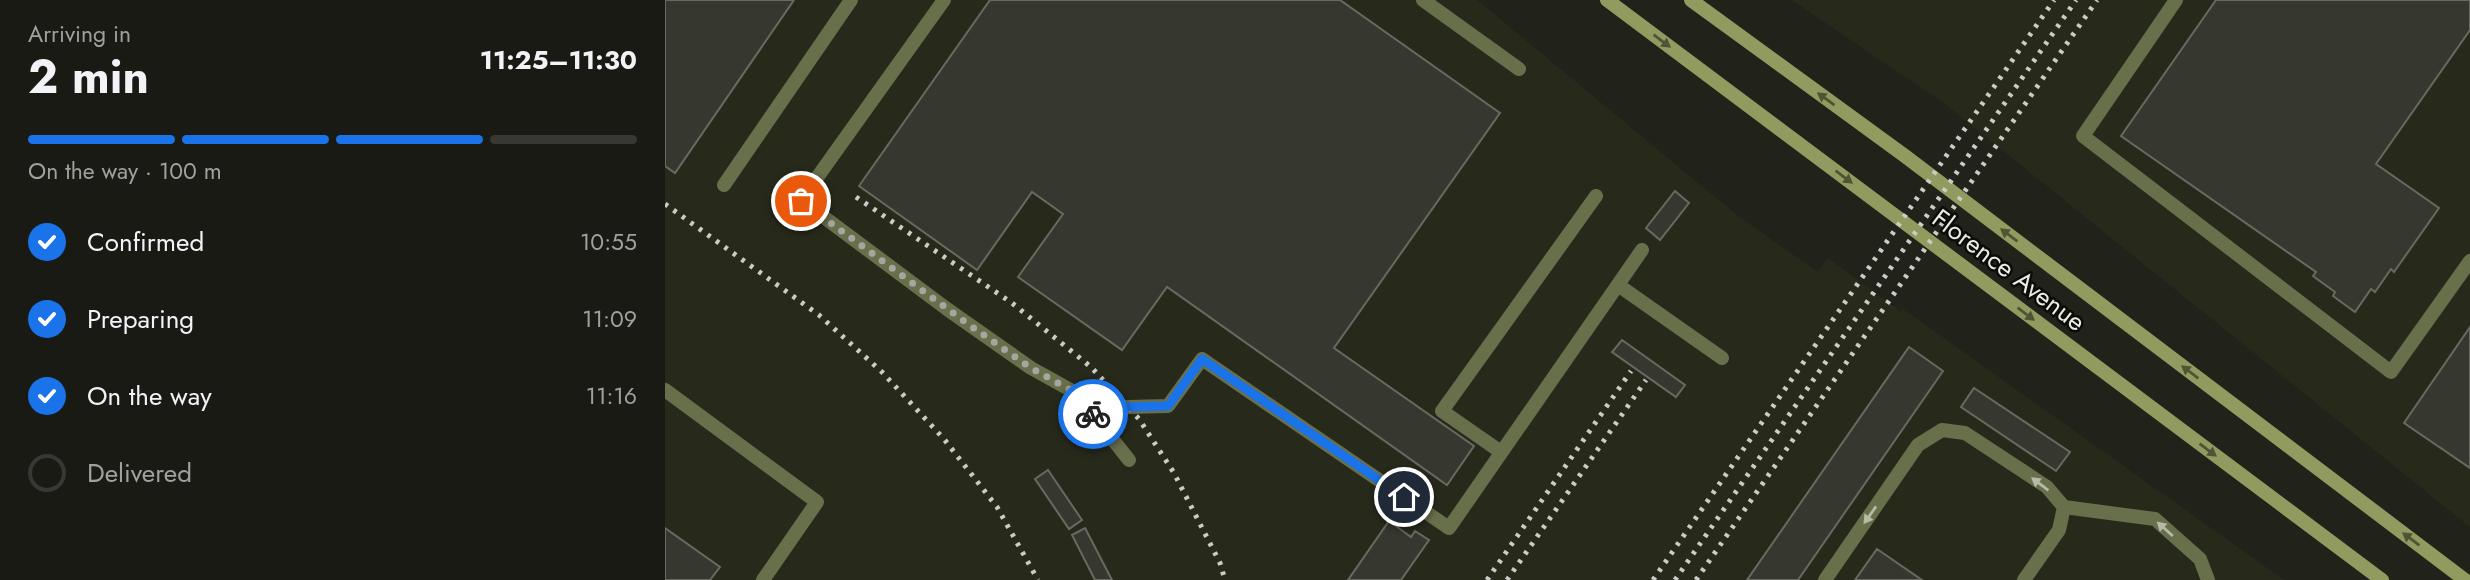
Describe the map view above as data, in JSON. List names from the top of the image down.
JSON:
{
  "streets": {
    "main road": ["Florence Avenue"]
  },
  "page": {
    "heading": ["2 min", "Arriving in", "11:25–11:30"],
    "bar": "On the way · 100 m",
    "list": [
      ["Confirmed", "10:55"],
      ["Preparing", "11:09"],
      ["On the way", "11:16"],
      "Delivered"
    ]
  }
}
